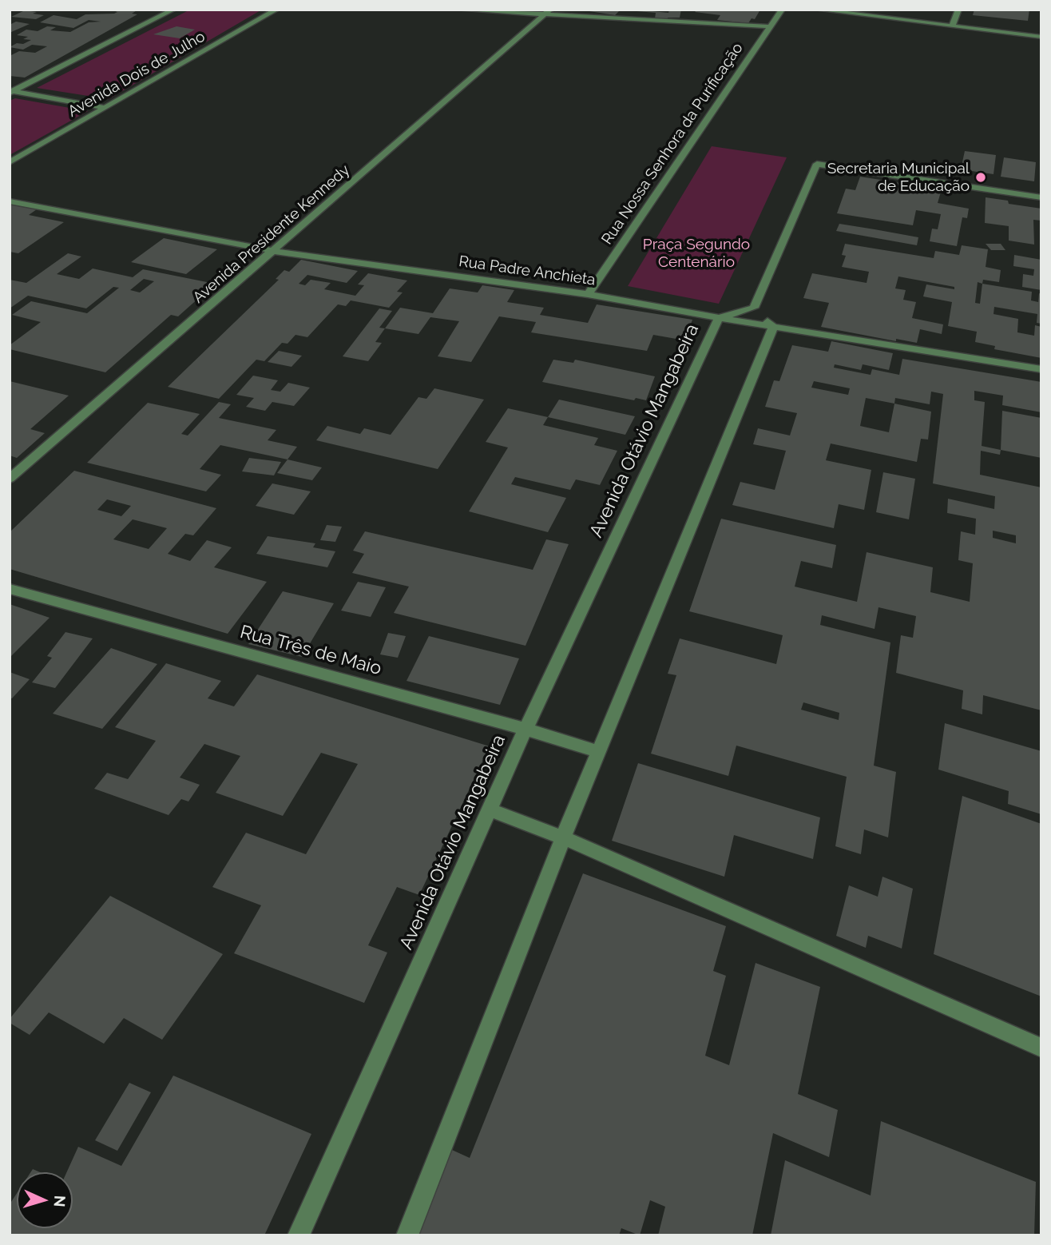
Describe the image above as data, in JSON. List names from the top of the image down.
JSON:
{
  "streets": {
    "street": [
      "Avenida Dois de Julho",
      "Rua Nossa Senhora da Purificação",
      "Avenida Presidente Kennedy",
      "Rua Padre Anchieta",
      "Avenida Otávio Mangabeira",
      "Rua Três de Maio"
    ]
  },
  "crossings": [
    ["Rua Nossa Senhora da Purificação", "Rua Padre Anchieta"],
    ["Avenida Presidente Kennedy", "Rua Padre Anchieta"],
    ["Rua Padre Anchieta", "Avenida Otávio Mangabeira"],
    ["Avenida Otávio Mangabeira", "Rua Três de Maio"]
  ],
  "parks": ["Praça Segundo Centenário"],
  "places": ["Secretaria Municipal de Educação"],
  "north": "right"
}
